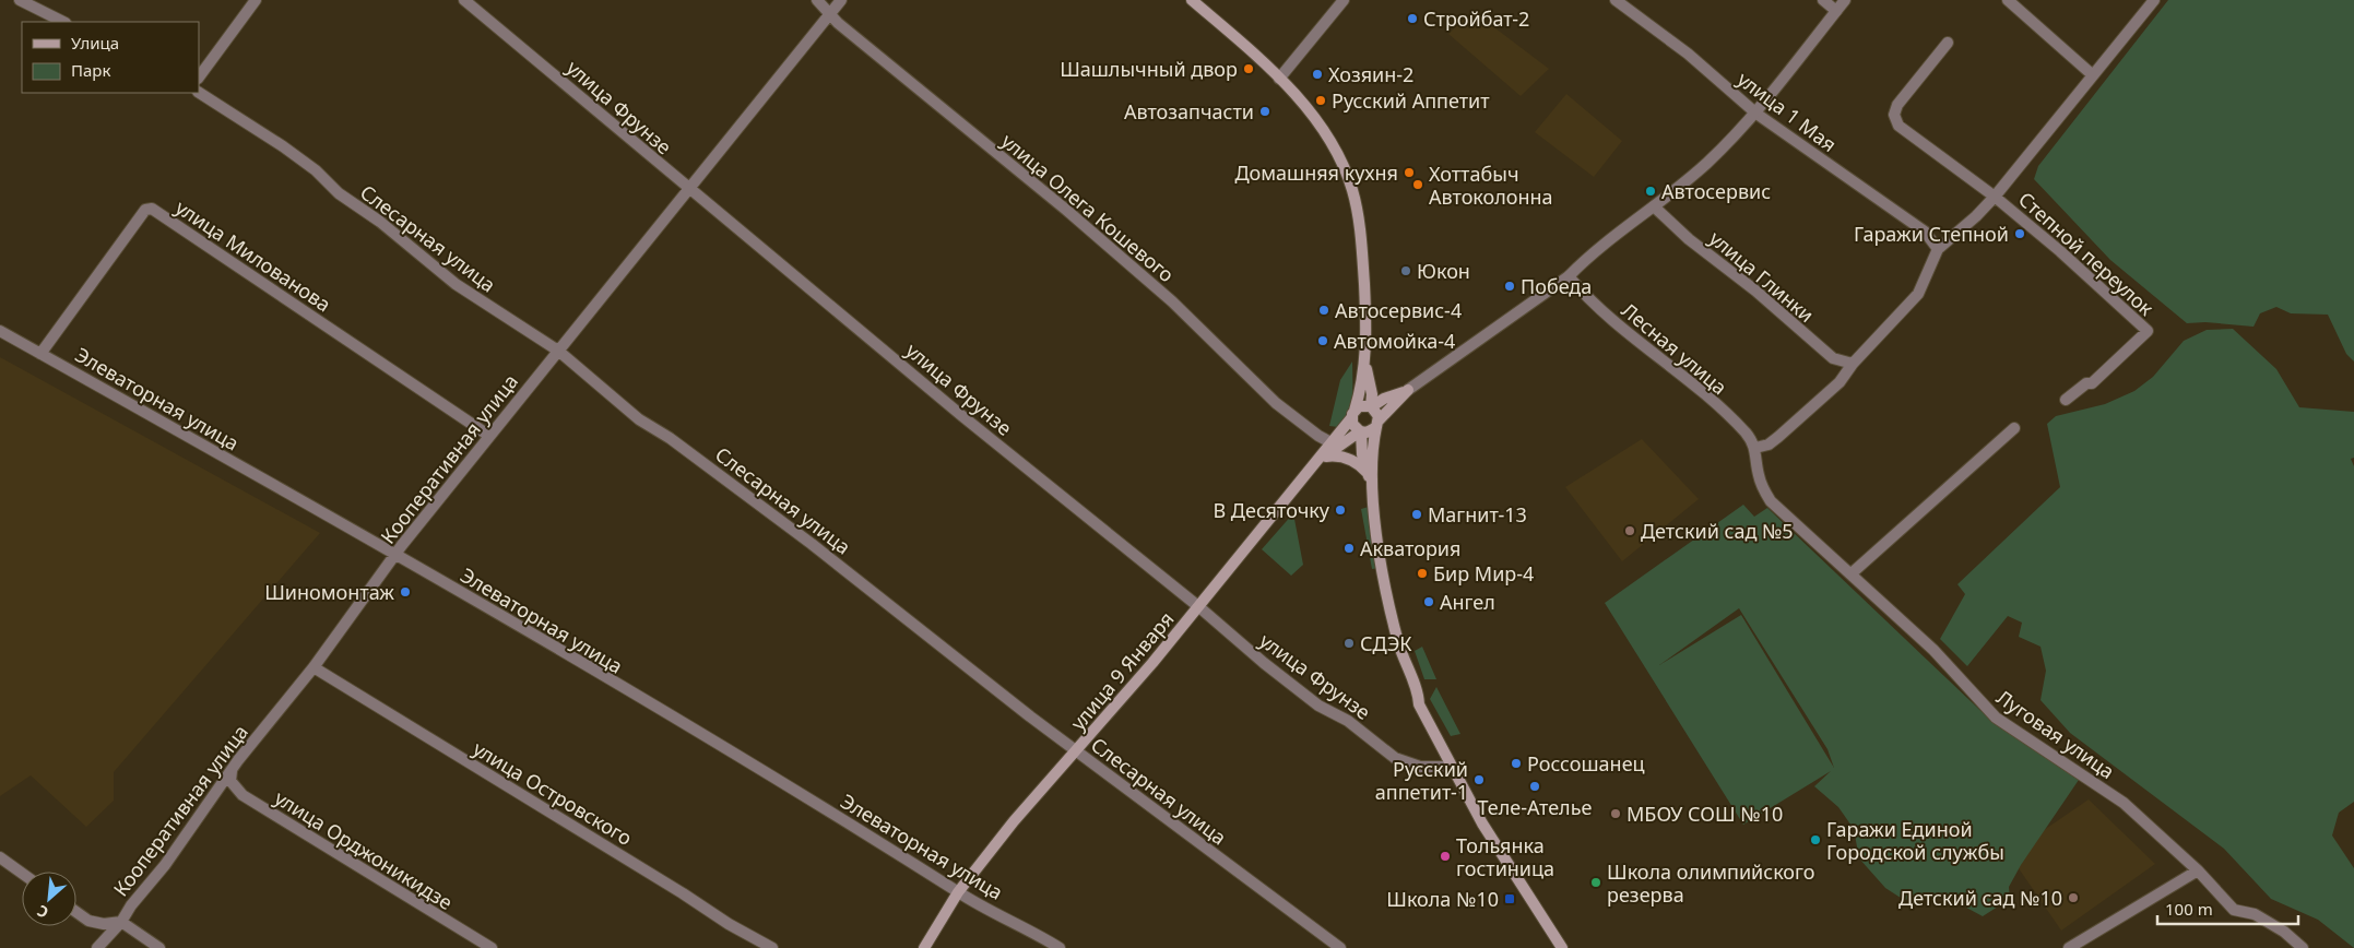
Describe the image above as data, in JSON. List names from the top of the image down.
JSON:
{
  "streets": {
    "main road": ["улица 9 Января"],
    "street": [
      "улица Фрунзе",
      "улица 1 Мая",
      "улица Олега Кошевого",
      "Слесарная улица",
      "Степной переулок",
      "улица Милованова",
      "улица Глинки",
      "Лесная улица",
      "Элеваторная улица",
      "Кооперативная улица",
      "Луговая улица",
      "улица Островского",
      "улица Орджоникидзе"
    ]
  },
  "crossings": [
    ["улица Фрунзе", "Кооперативная улица"],
    ["улица Фрунзе", "улица 9 Января"],
    ["улица 1 Мая", "Степной переулок"],
    ["улица Олега Кошевого", "Кооперативная улица"],
    ["улица Олега Кошевого", "улица 9 Января"],
    ["Слесарная улица", "Кооперативная улица"],
    ["Слесарная улица", "улица 9 Января"],
    ["Степной переулок", "улица Глинки"],
    ["Степной переулок", "Лесная улица"],
    ["Степной переулок", "Луговая улица"],
    ["улица Милованова", "Элеваторная улица"],
    ["улица Милованова", "Кооперативная улица"],
    ["Лесная улица", "Луговая улица"],
    ["Элеваторная улица", "Кооперативная улица"],
    ["Элеваторная улица", "улица 9 Января"],
    ["Кооперативная улица", "улица Островского"],
    ["Кооперативная улица", "улица Орджоникидзе"]
  ],
  "places": {
    "other": [
      "Стройбат-2",
      "Шашлычный двор",
      "Хозяин-2",
      "Русский Аппетит",
      "Автозапчасти",
      "Домашняя кухня",
      "Хоттабыч Автоколонна",
      "Автосервис",
      "Гаражи Степной",
      "Юкон",
      "Победа",
      "Автосервис-4",
      "Автомойка-4",
      "В Десяточку",
      "Магнит-13",
      "Детский сад №5",
      "Акватория",
      "Бир Мир-4",
      "Шиномонтаж",
      "Ангел",
      "СДЭК",
      "Россошанец",
      "Русский аппетит-1",
      "Теле-Ателье",
      "МБОУ СОШ №10",
      "Гаражи Единой Городской службы",
      "Тольянка гостиница",
      "Школа олимпийского резерва",
      "Детский сад №10"
    ],
    "transit": ["Школа №10"]
  },
  "legend": ["Улица", "Парк"],
  "scale_bar": "100 m",
  "north": "bottom left"
}
